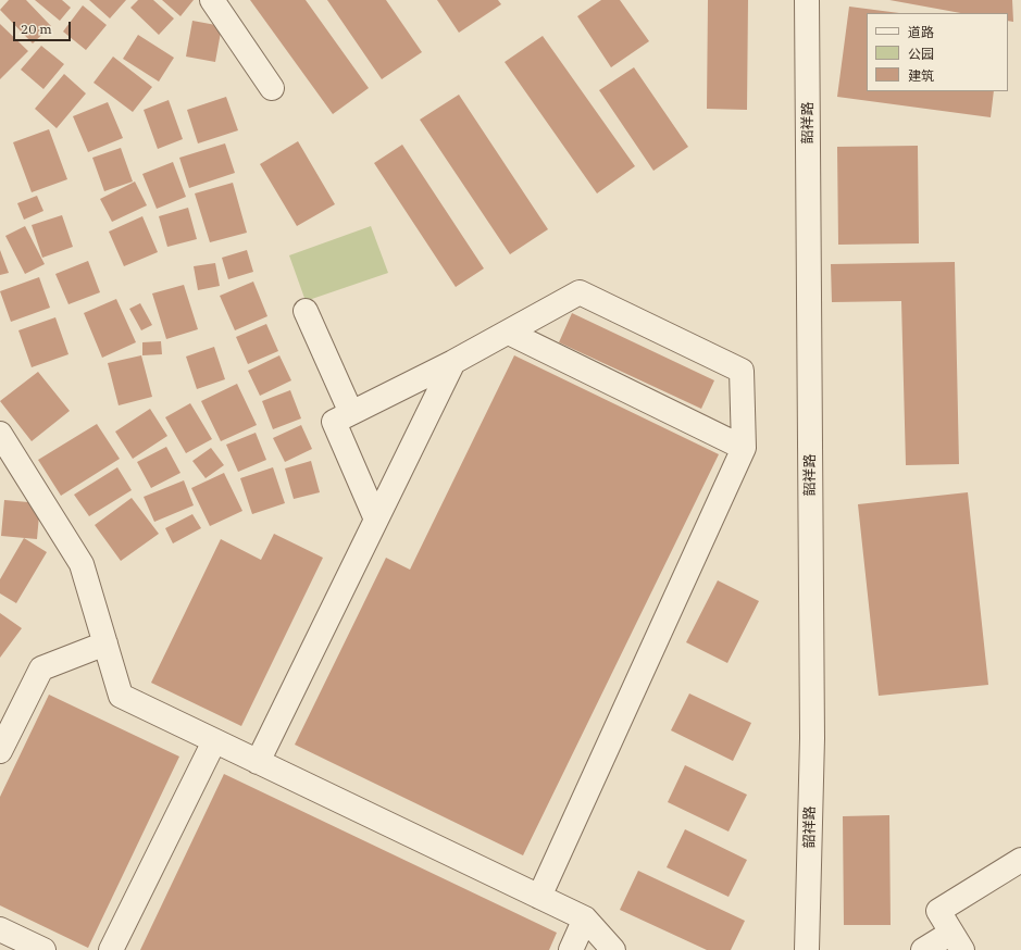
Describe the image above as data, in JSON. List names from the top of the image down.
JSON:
{
  "streets": {
    "street": ["韶祥路"]
  },
  "legend": ["道路", "公园", "建筑"],
  "scale_bar": "20 m"
}
